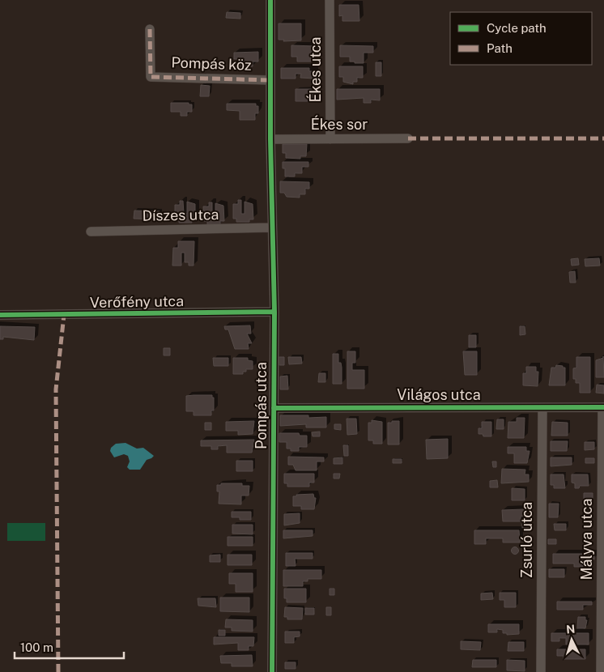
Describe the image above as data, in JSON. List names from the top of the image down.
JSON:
{
  "streets": {
    "street": [
      "Pompás köz",
      "Ékes utca",
      "Ékes sor",
      "Díszes utca",
      "Verőfény utca",
      "Világos utca",
      "Pompás utca",
      "Mályva utca",
      "Zsurló utca"
    ]
  },
  "crossings": [
    ["Pompás köz", "Pompás utca"],
    ["Ékes utca", "Ékes sor"],
    ["Ékes sor", "Pompás utca"],
    ["Díszes utca", "Pompás utca"],
    ["Verőfény utca", "Pompás utca"],
    ["Világos utca", "Pompás utca"],
    ["Világos utca", "Mályva utca"],
    ["Világos utca", "Zsurló utca"]
  ],
  "legend": ["Cycle path", "Path"],
  "scale_bar": "100 m",
  "north": "top"
}
